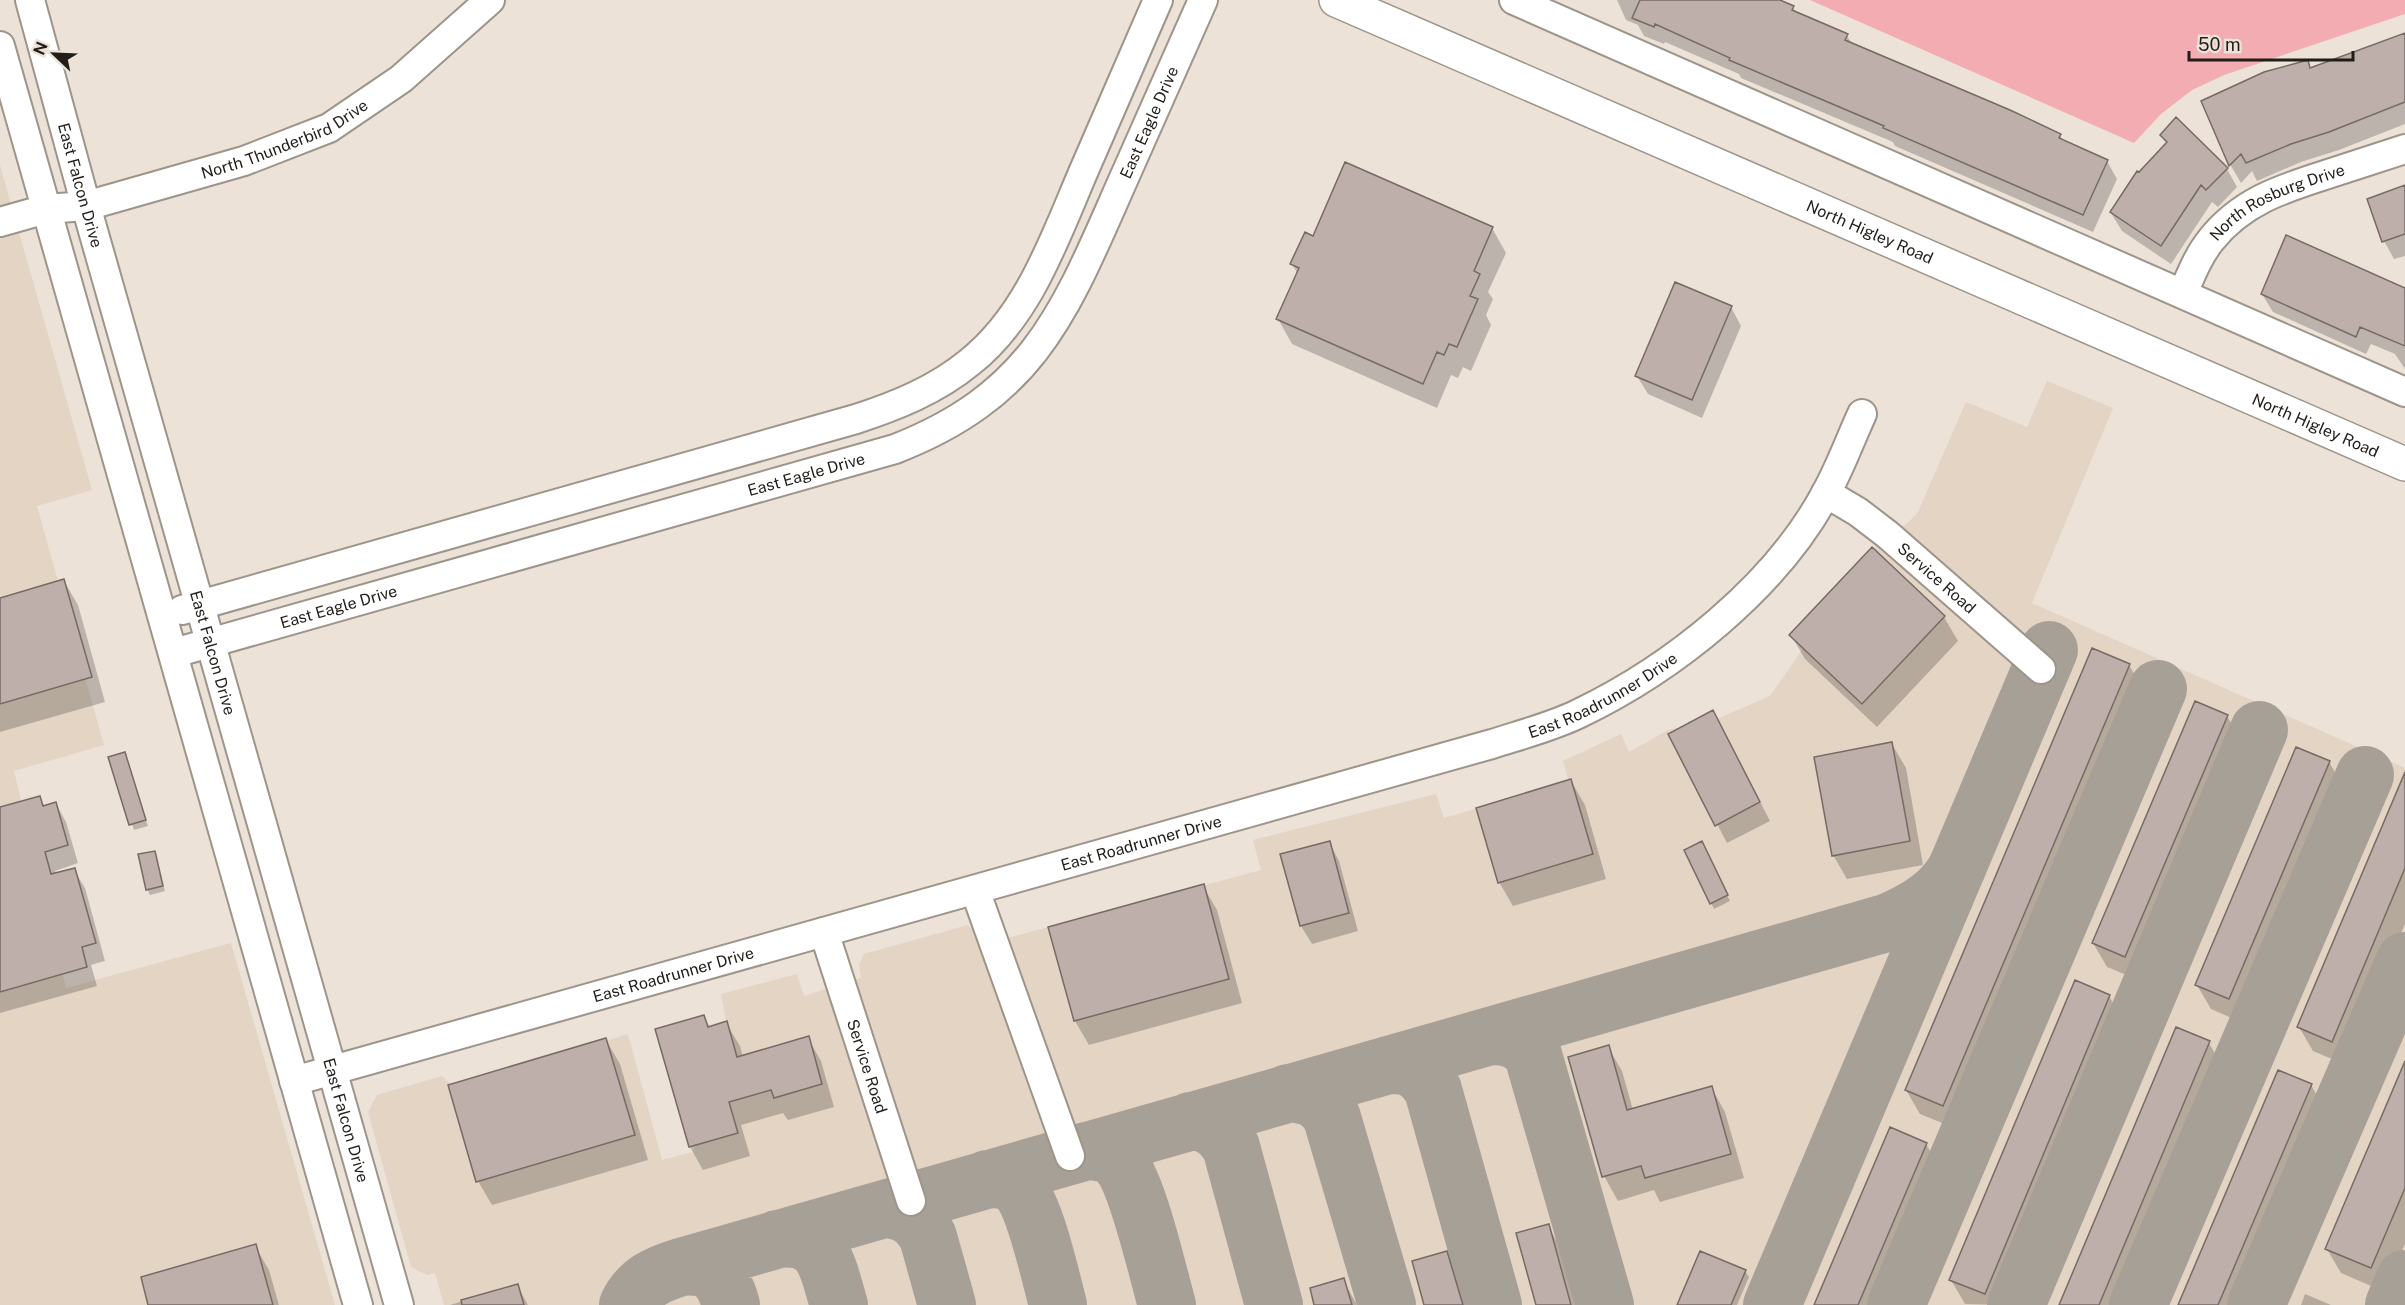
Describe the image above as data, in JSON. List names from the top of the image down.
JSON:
{
  "streets": {
    "main road": ["North Higley Road"],
    "street": [
      "East Eagle Drive",
      "North Thunderbird Drive",
      "East Falcon Drive",
      "North Rosburg Drive",
      "Service Road",
      "East Roadrunner Drive"
    ]
  },
  "crossings": [
    ["East Eagle Drive", "East Falcon Drive"],
    ["North Thunderbird Drive", "East Falcon Drive"],
    ["East Falcon Drive", "East Roadrunner Drive"],
    ["Service Road", "East Roadrunner Drive"]
  ],
  "scale_bar": "50 m",
  "north": "top left"
}
